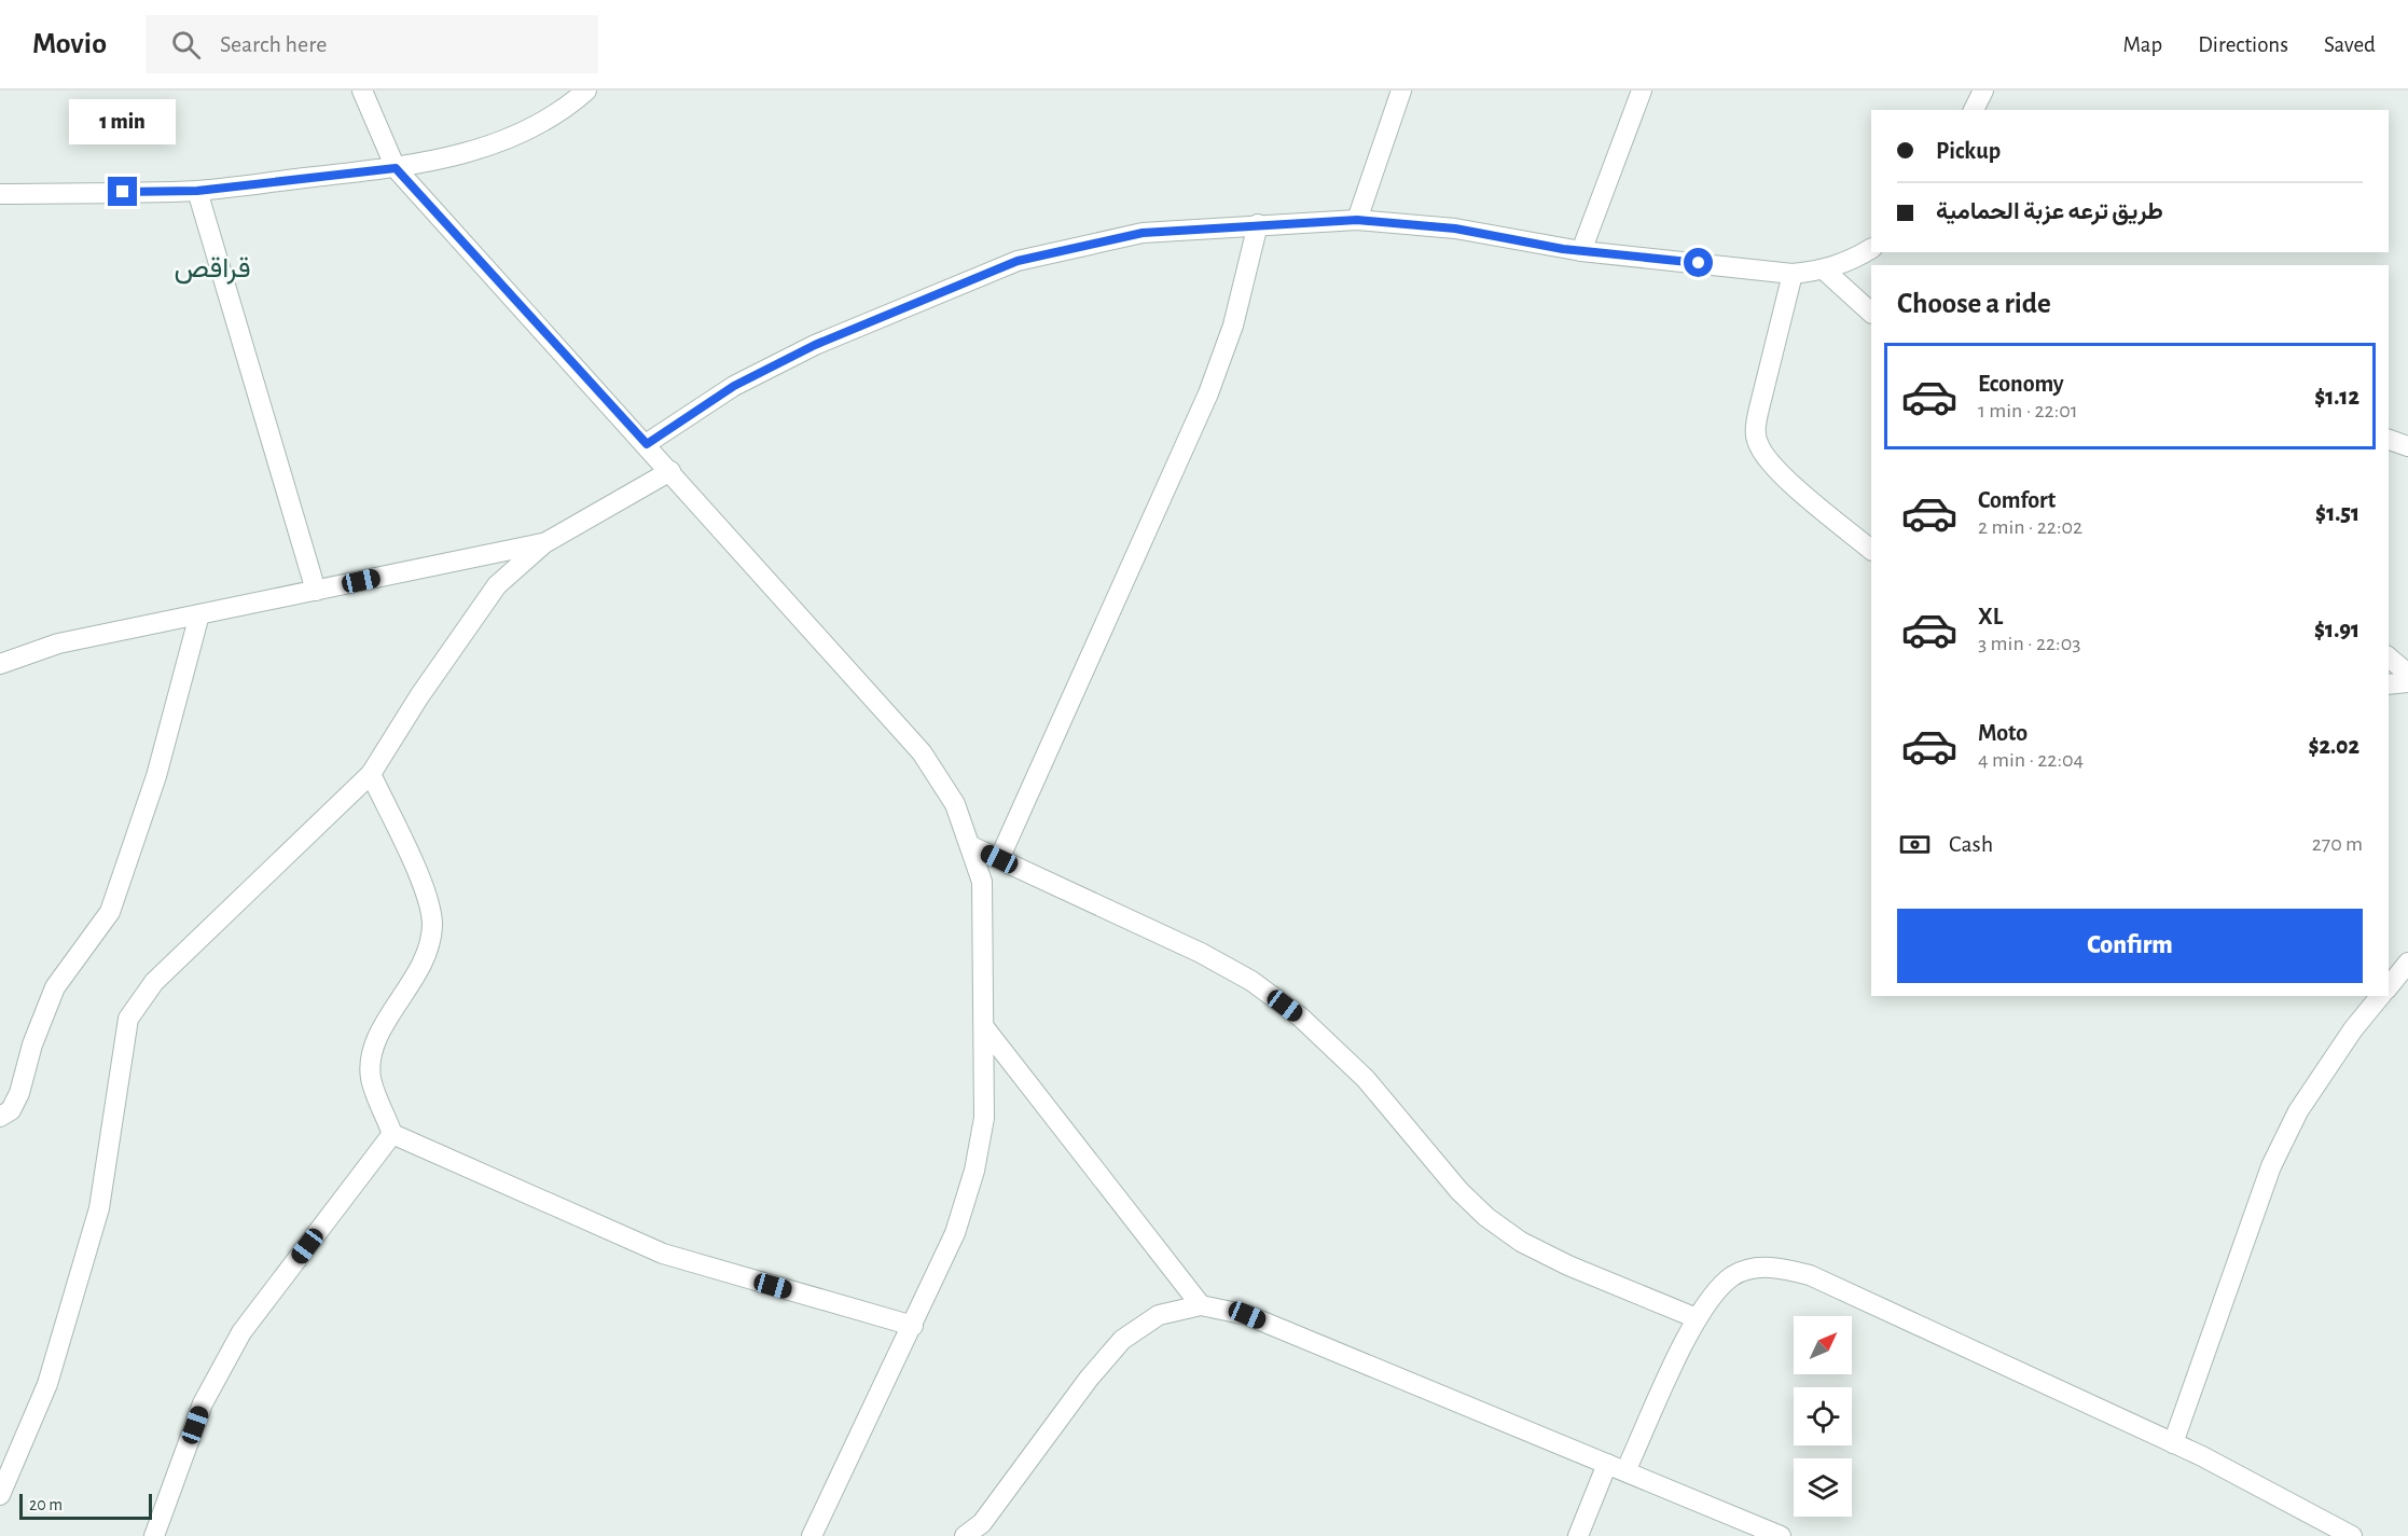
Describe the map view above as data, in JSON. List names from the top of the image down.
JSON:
{
  "districts": ["قراقص"],
  "scale_bar": "20 m",
  "north": "top right",
  "page": {
    "header": "Movio",
    "search": "Search here",
    "nav": ["Map", "Directions", "Saved"],
    "bubble": "1 min",
    "banner": ["Pickup", "طريق ترعه عزبة الحمامية"],
    "heading": "Choose a ride",
    "list": [
      {
        "name": "Economy",
        "note": "1 min · 22:01",
        "value": "$1.12"
      },
      {
        "name": "Comfort",
        "note": "2 min · 22:02",
        "value": "$1.51"
      },
      {
        "name": "XL",
        "note": "3 min · 22:03",
        "value": "$1.91"
      },
      {
        "name": "Moto",
        "note": "4 min · 22:04",
        "value": "$2.02"
      }
    ],
    "pay": ["Cash", "270 m"],
    "buttons": "Confirm",
    "scale": "20 m"
  }
}
